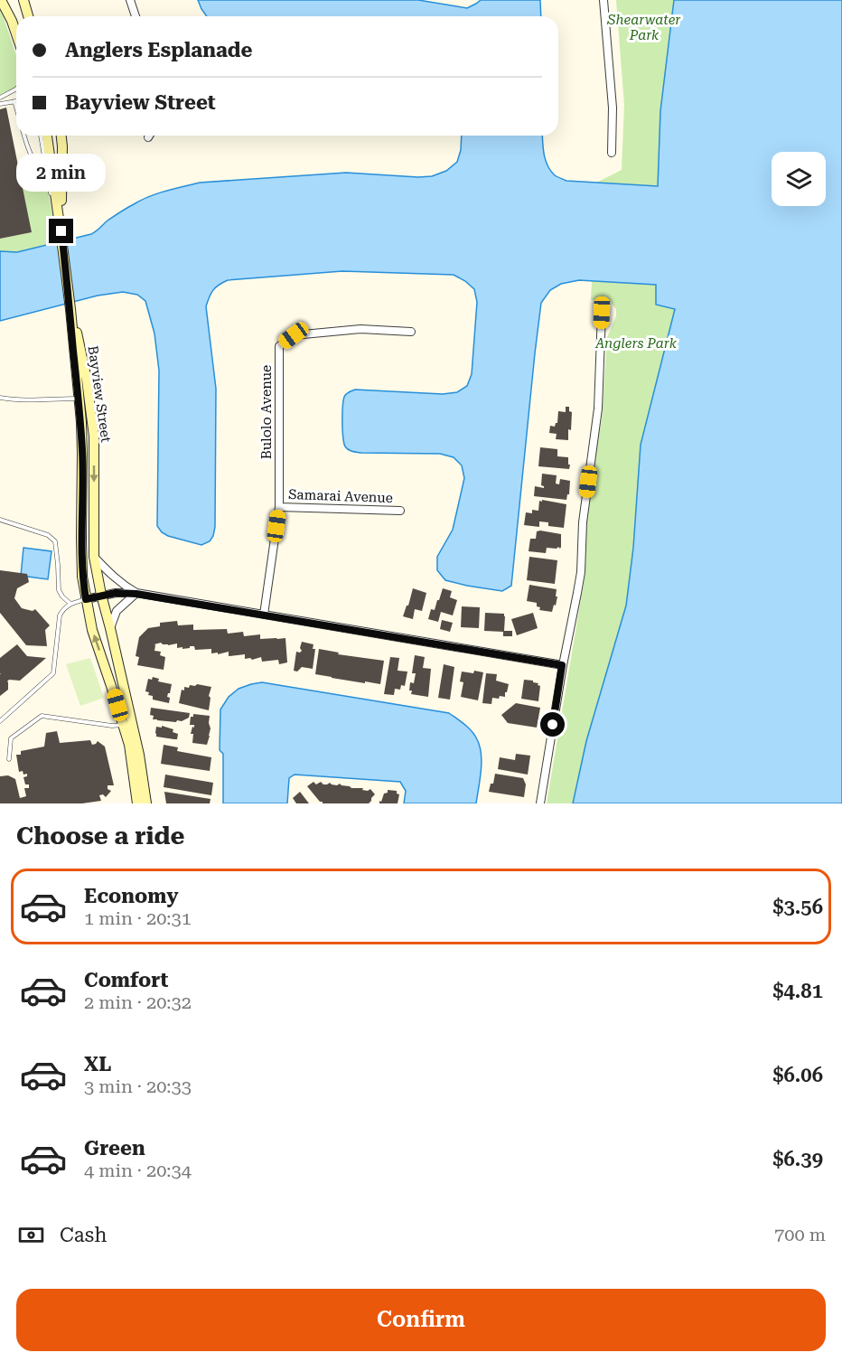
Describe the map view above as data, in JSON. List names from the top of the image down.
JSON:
{
  "streets": {
    "main road": ["Bayview Street"],
    "street": ["Bulolo Avenue", "Samarai Avenue"]
  },
  "crossings": [
    ["Bulolo Avenue", "Samarai Avenue"]
  ],
  "parks": ["Shearwater Park", "Anglers Park"],
  "page": {
    "banner": ["Anglers Esplanade", "Bayview Street"],
    "bubble": "2 min",
    "heading": "Choose a ride",
    "list": [
      {
        "name": "Economy",
        "note": "1 min · 20:31",
        "value": "$3.56"
      },
      {
        "name": "Comfort",
        "note": "2 min · 20:32",
        "value": "$4.81"
      },
      {
        "name": "XL",
        "note": "3 min · 20:33",
        "value": "$6.06"
      },
      {
        "name": "Green",
        "note": "4 min · 20:34",
        "value": "$6.39"
      }
    ],
    "pay": ["Cash", "700 m"],
    "buttons": "Confirm"
  }
}
